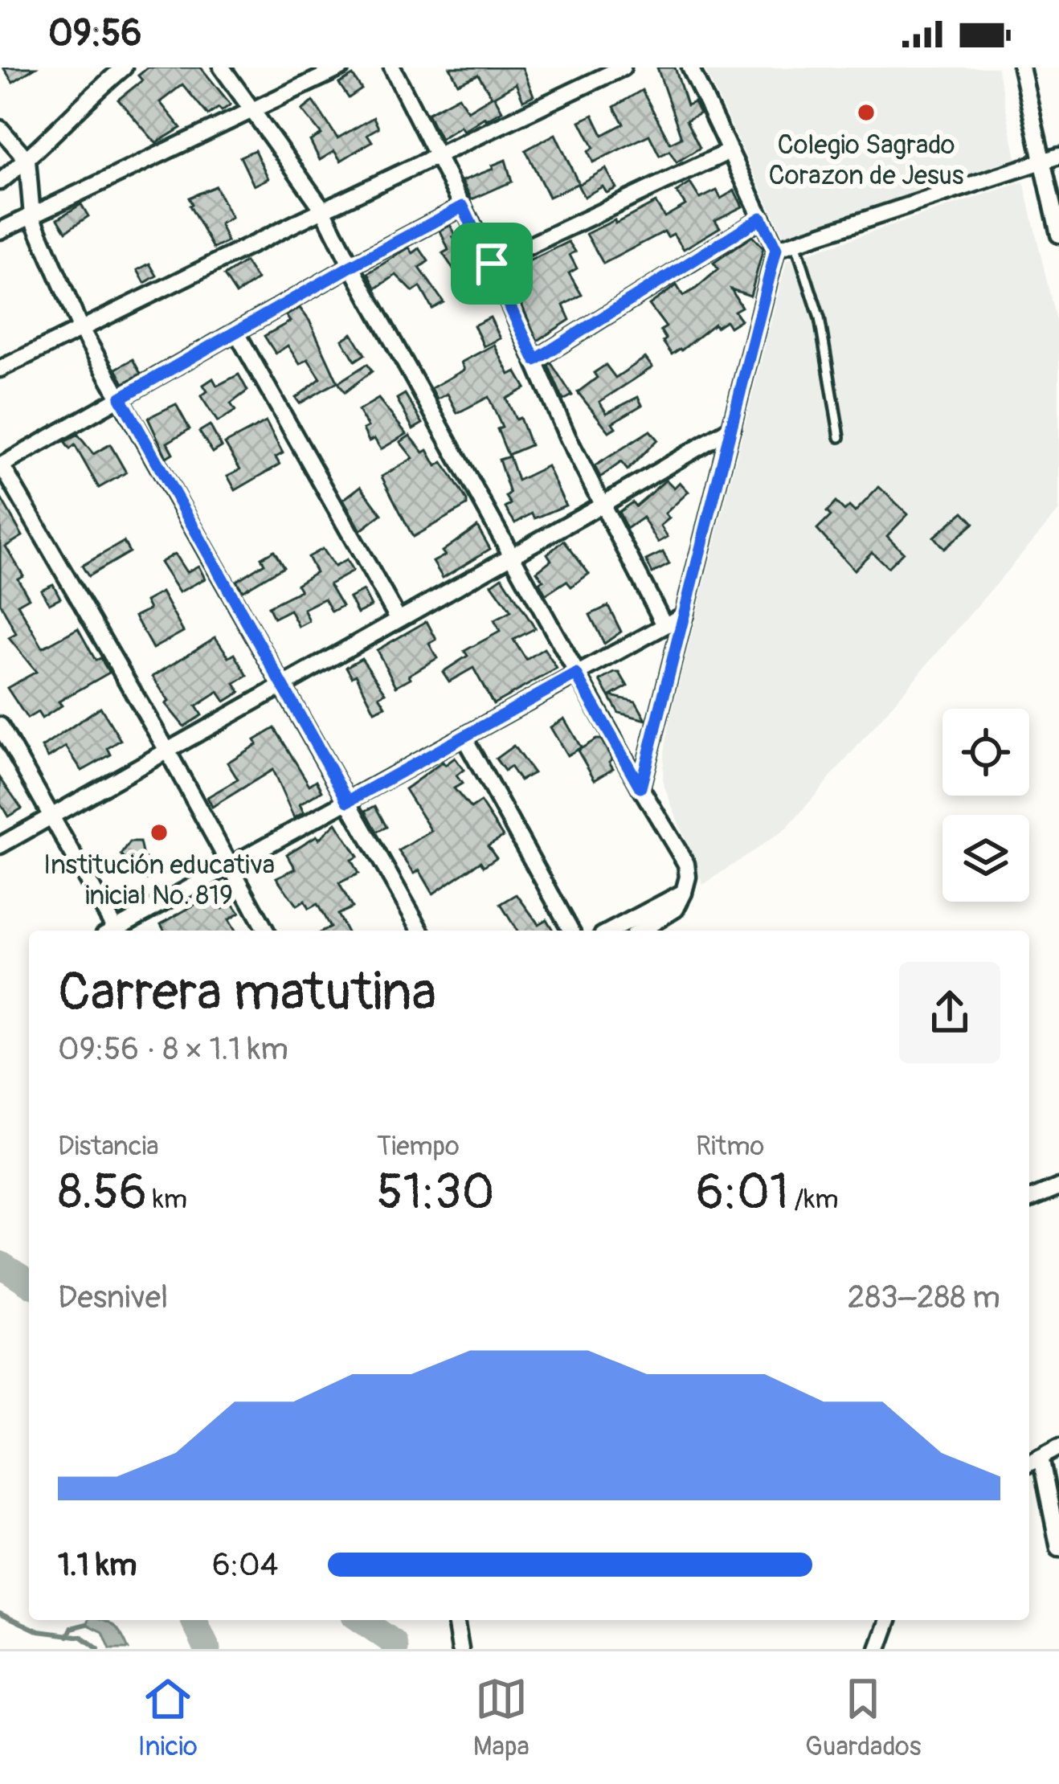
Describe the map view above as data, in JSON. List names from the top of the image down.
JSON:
{
  "places": ["Colegio Sagrado Corazon de Jesus", "Institución educativa inicial No. 819"],
  "page": {
    "status": "09:56",
    "heading": ["Carrera matutina", "09:56 · 8 × 1.1 km"],
    "stats": [
      ["Distancia", "8.56 km"],
      ["Tiempo", "51:30"],
      ["Ritmo", "6:01 /km"]
    ],
    "chart": ["Desnivel", "283–288 m"],
    "list": [
      {
        "name": "1.1 km",
        "note": "6:04"
      }
    ],
    "tabs": ["Inicio", "Mapa", "Guardados"]
  }
}
